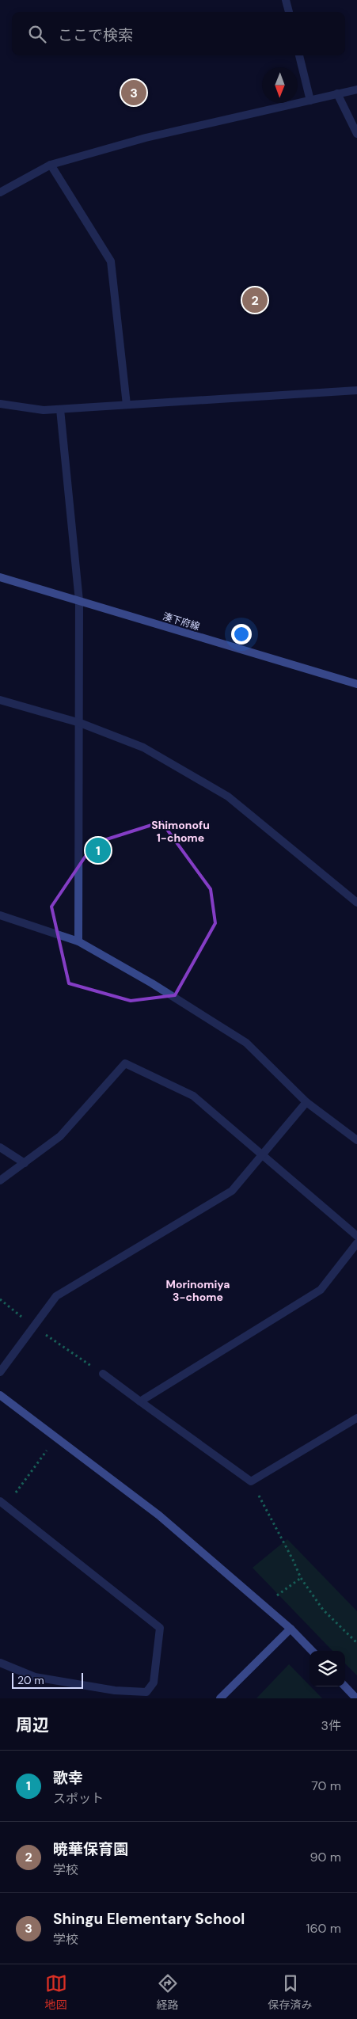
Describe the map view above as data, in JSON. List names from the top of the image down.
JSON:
{
  "streets": {
    "street": ["湊下府線"]
  },
  "districts": ["Shimonofu 1-chome", "Morinomiya 3-chome"],
  "scale_bar": "20 m",
  "north": "bottom",
  "page": {
    "search": "ここで検索",
    "pins": ["3", "2", "1"],
    "scale": "20 m",
    "heading": ["周辺", "3件"],
    "list": [
      {
        "mark": "1",
        "name": "歌幸",
        "note": "スポット",
        "value": "70 m"
      },
      {
        "mark": "2",
        "name": "暁華保育園",
        "note": "学校",
        "value": "90 m"
      },
      {
        "mark": "3",
        "name": "Shingu Elementary School",
        "note": "学校",
        "value": "160 m"
      }
    ],
    "nav": ["地図", "経路", "保存済み"]
  }
}
